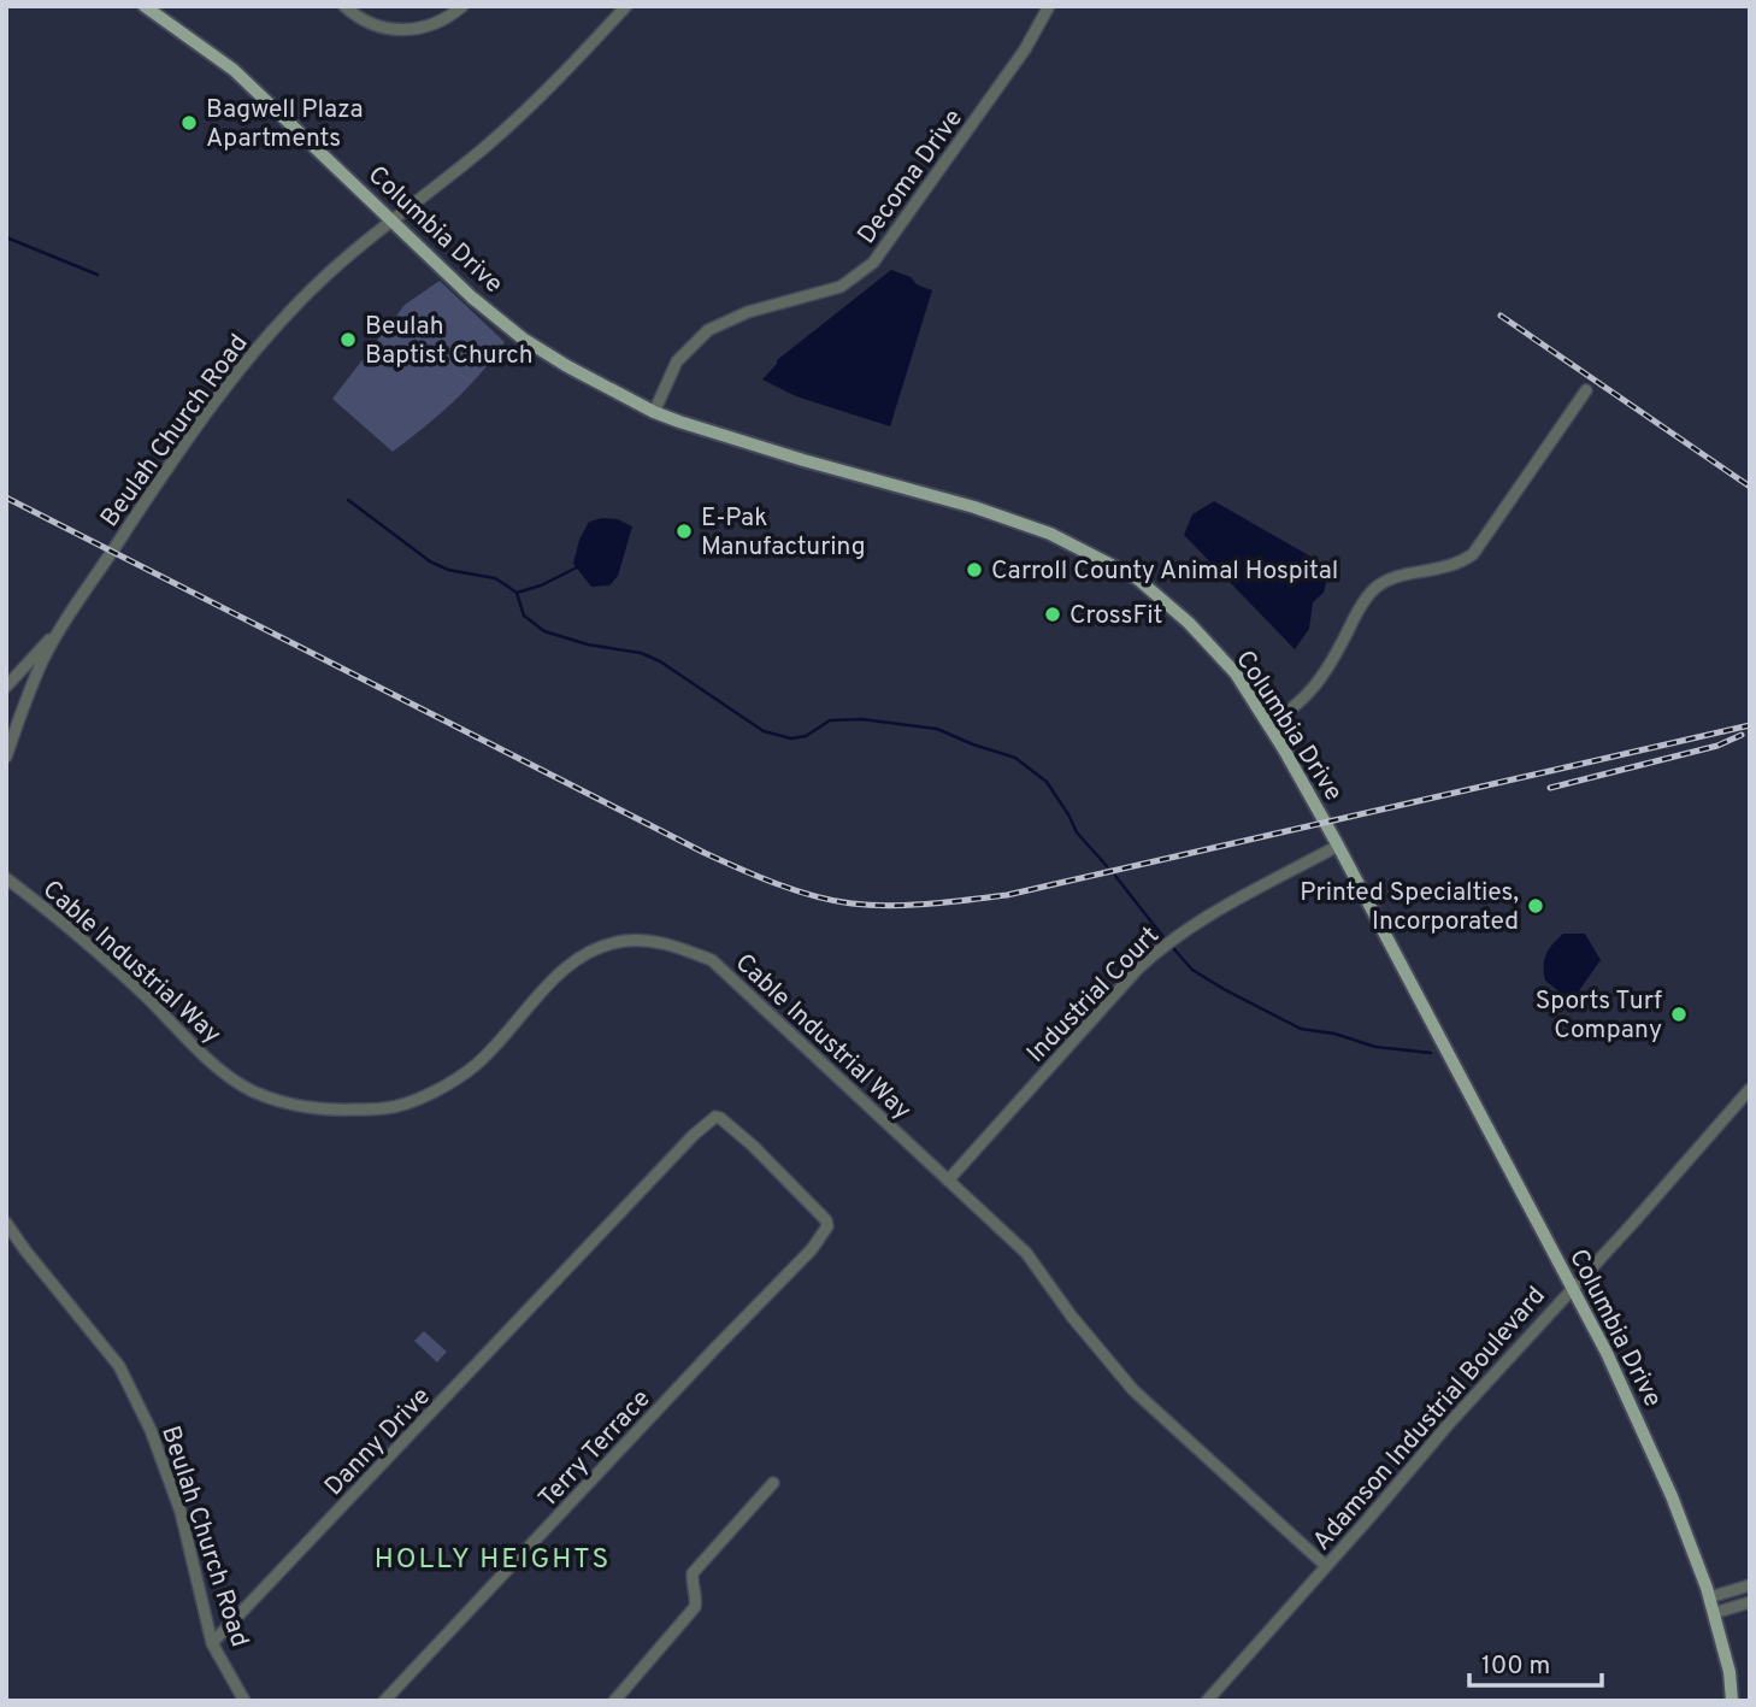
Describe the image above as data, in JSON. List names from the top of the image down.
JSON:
{
  "streets": {
    "main road": ["Columbia Drive"],
    "street": [
      "Decoma Drive",
      "Beulah Church Road",
      "Cable Industrial Way",
      "Industrial Court",
      "Adamson Industrial Boulevard",
      "Danny Drive",
      "Terry Terrace"
    ]
  },
  "crossings": [
    ["Decoma Drive", "Columbia Drive"],
    ["Columbia Drive", "Beulah Church Road"],
    ["Columbia Drive", "Industrial Court"],
    ["Columbia Drive", "Adamson Industrial Boulevard"],
    ["Beulah Church Road", "Danny Drive"],
    ["Cable Industrial Way", "Industrial Court"],
    ["Cable Industrial Way", "Adamson Industrial Boulevard"],
    ["Danny Drive", "Terry Terrace"]
  ],
  "districts": ["HOLLY HEIGHTS"],
  "places": [
    "Bagwell Plaza Apartments",
    "Beulah Baptist Church",
    "E-Pak Manufacturing",
    "Carroll County Animal Hospital",
    "CrossFit",
    "Printed Specialties, Incorporated",
    "Sports Turf Company"
  ],
  "scale_bar": "100 m"
}
